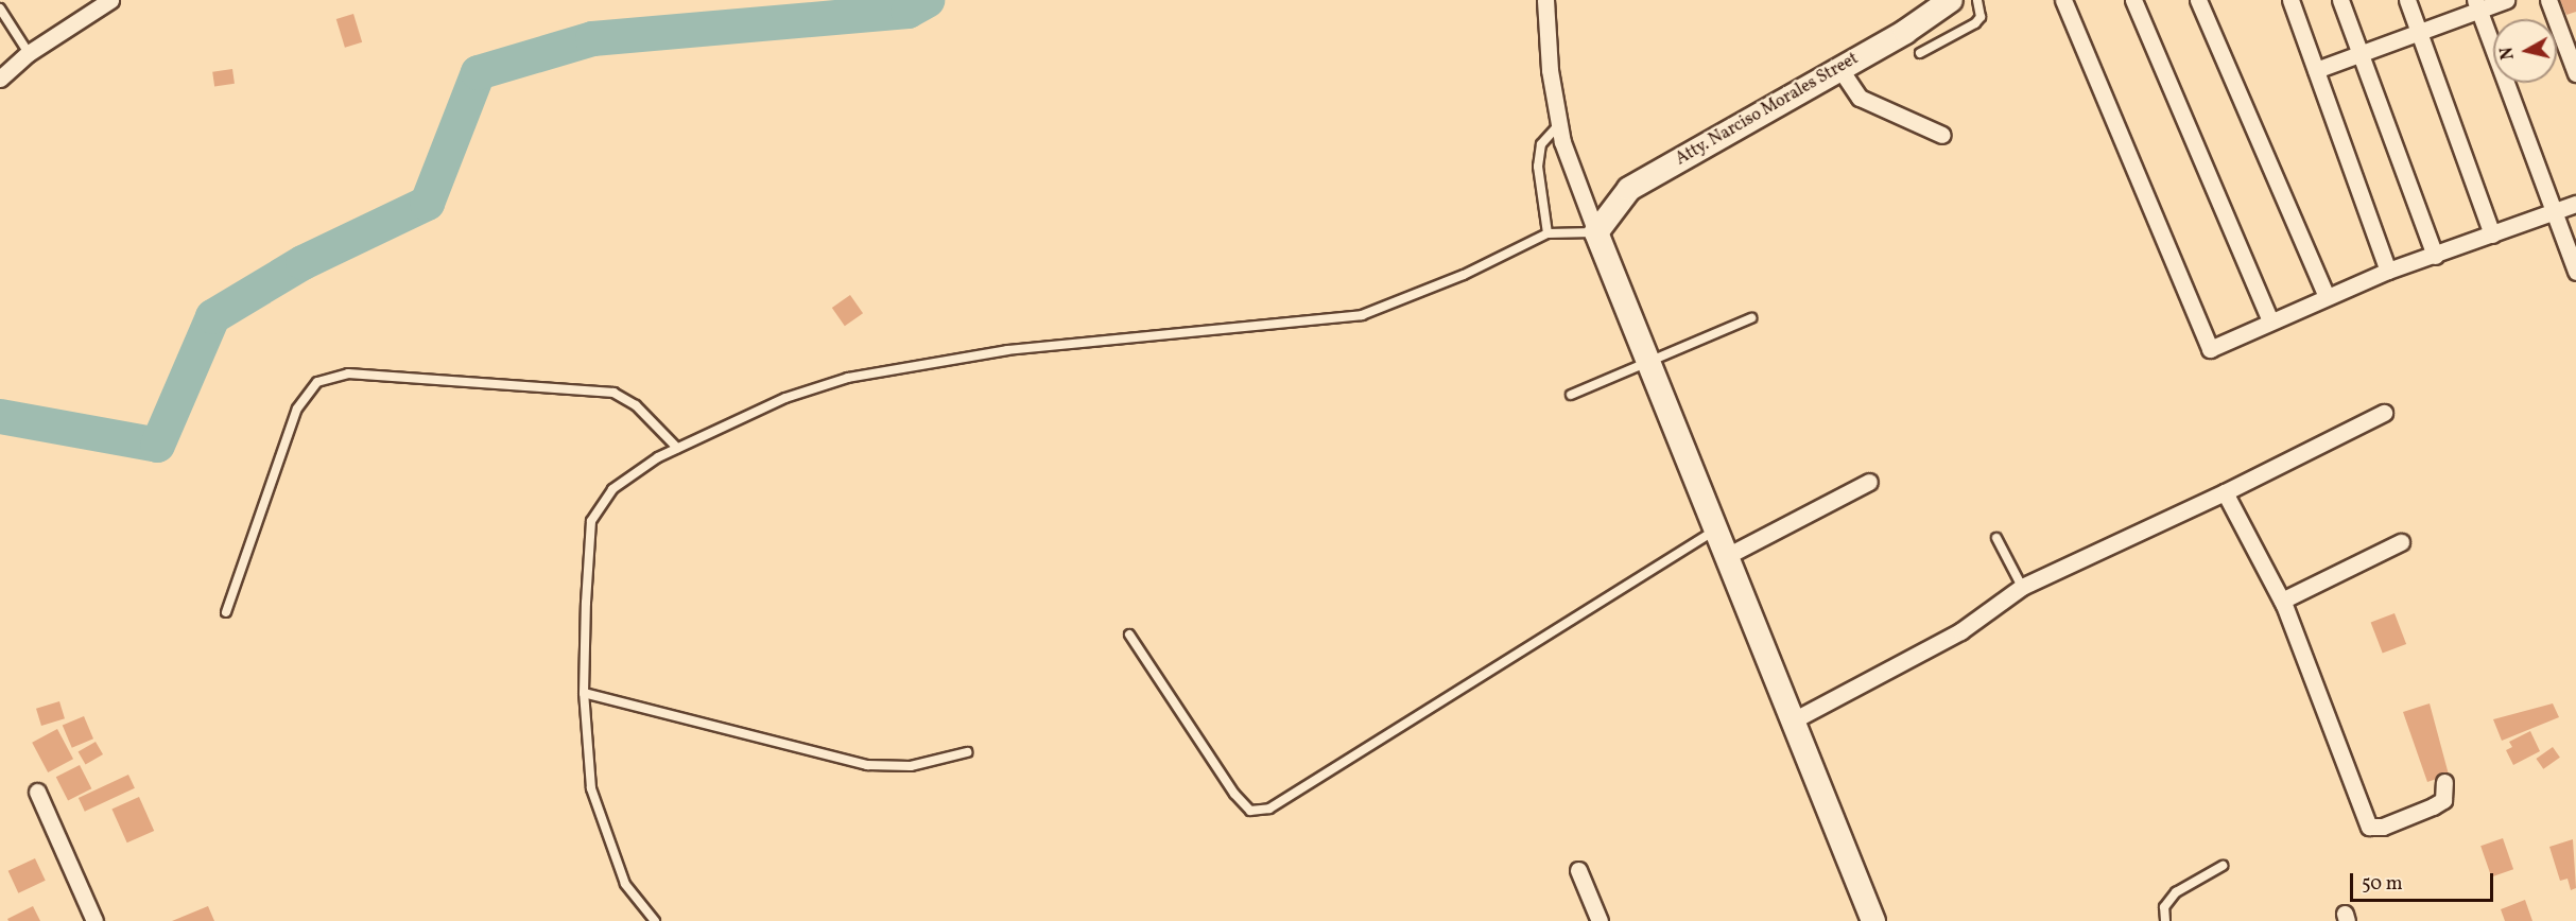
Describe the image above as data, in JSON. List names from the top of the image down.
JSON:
{
  "streets": {
    "street": ["Atty. Narciso Morales Street"]
  },
  "scale_bar": "50 m",
  "north": "left"
}
